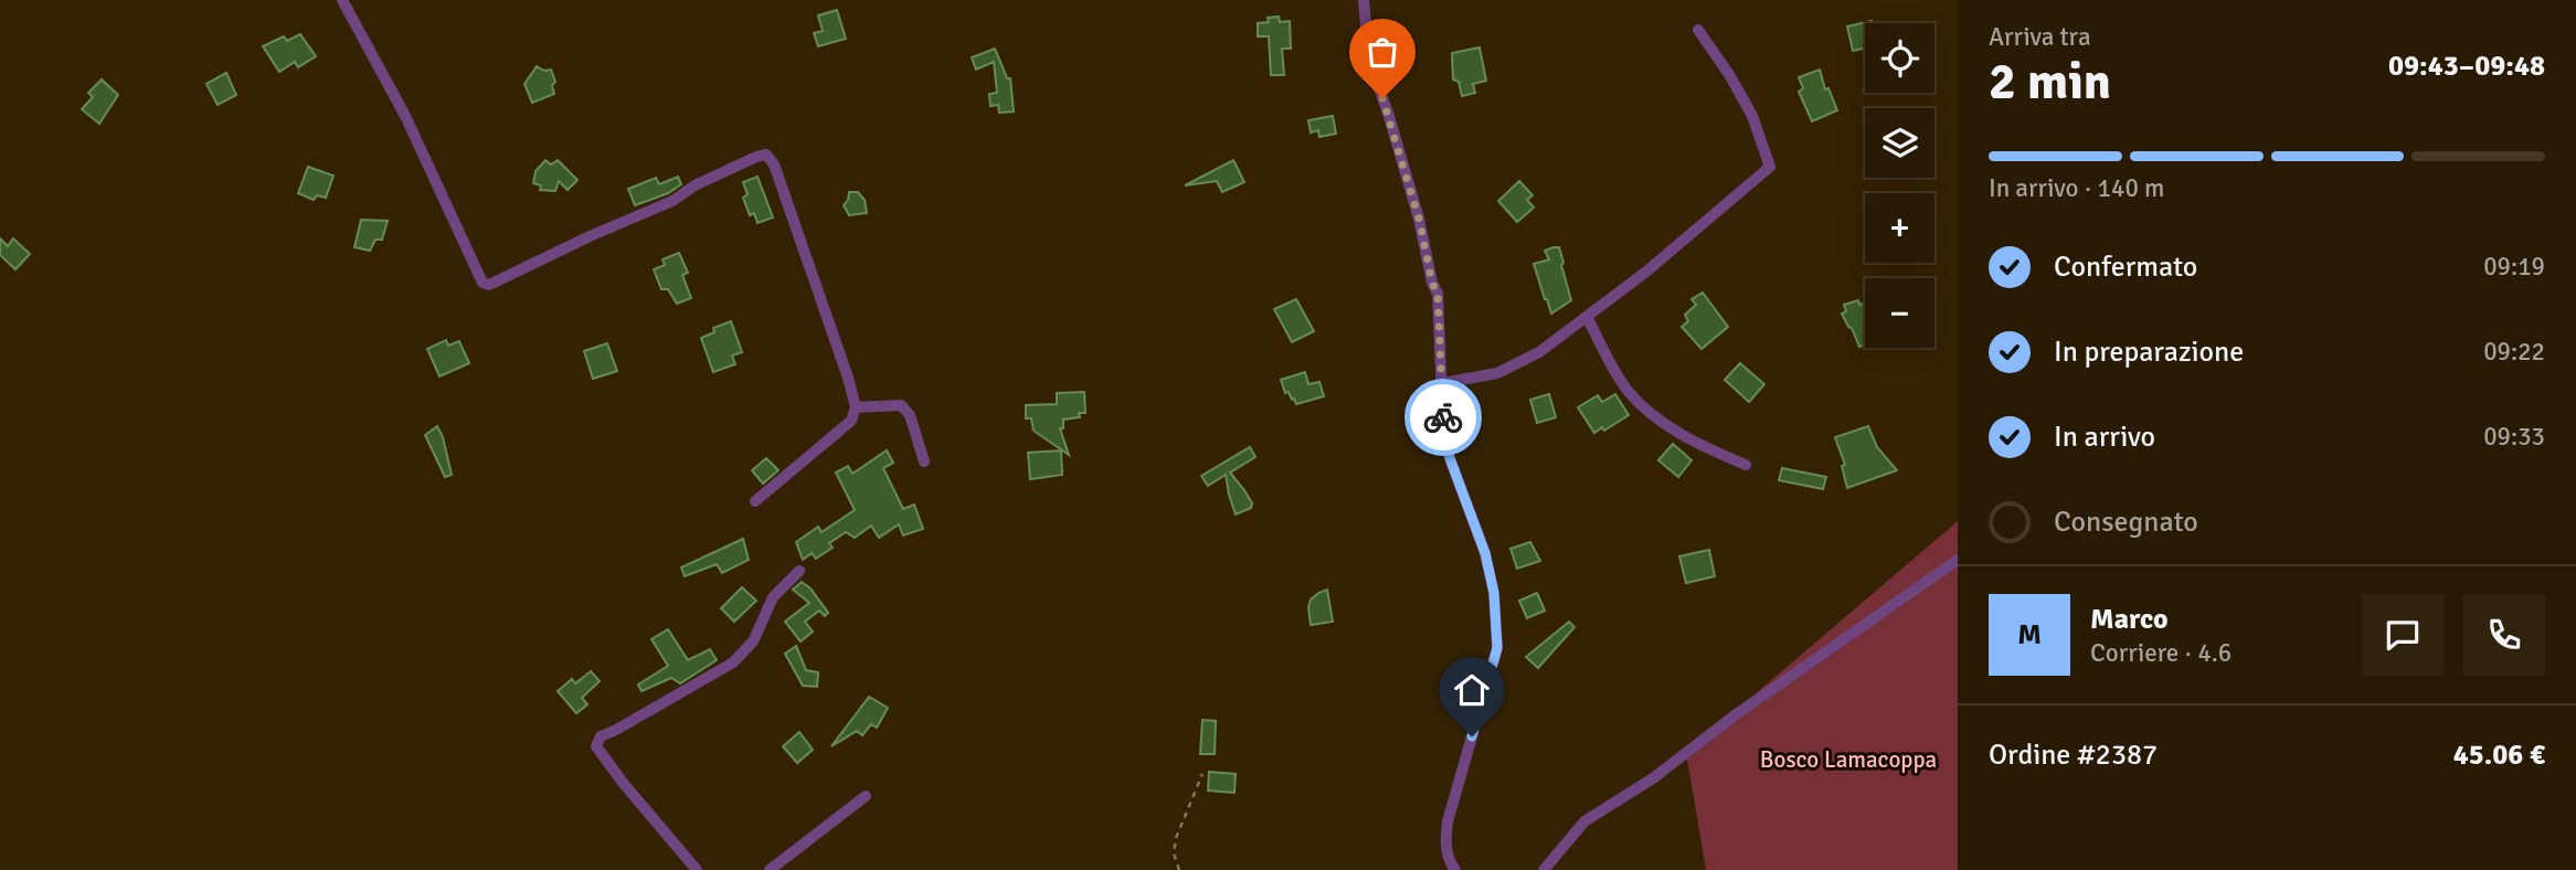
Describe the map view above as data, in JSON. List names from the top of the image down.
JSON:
{
  "parks": ["Bosco Lamacoppa"],
  "page": {
    "heading": ["2 min", "Arriva tra", "09:43–09:48"],
    "panel": [
      "Marco",
      "Corriere · 4.6",
      "Ordine #2387",
      "45.06 €"
    ],
    "map_buttons": ["+", "−"],
    "bar": "In arrivo · 140 m",
    "list": [
      ["Confermato", "09:19"],
      ["In preparazione", "09:22"],
      ["In arrivo", "09:33"],
      "Consegnato"
    ],
    "round": "M"
  }
}
